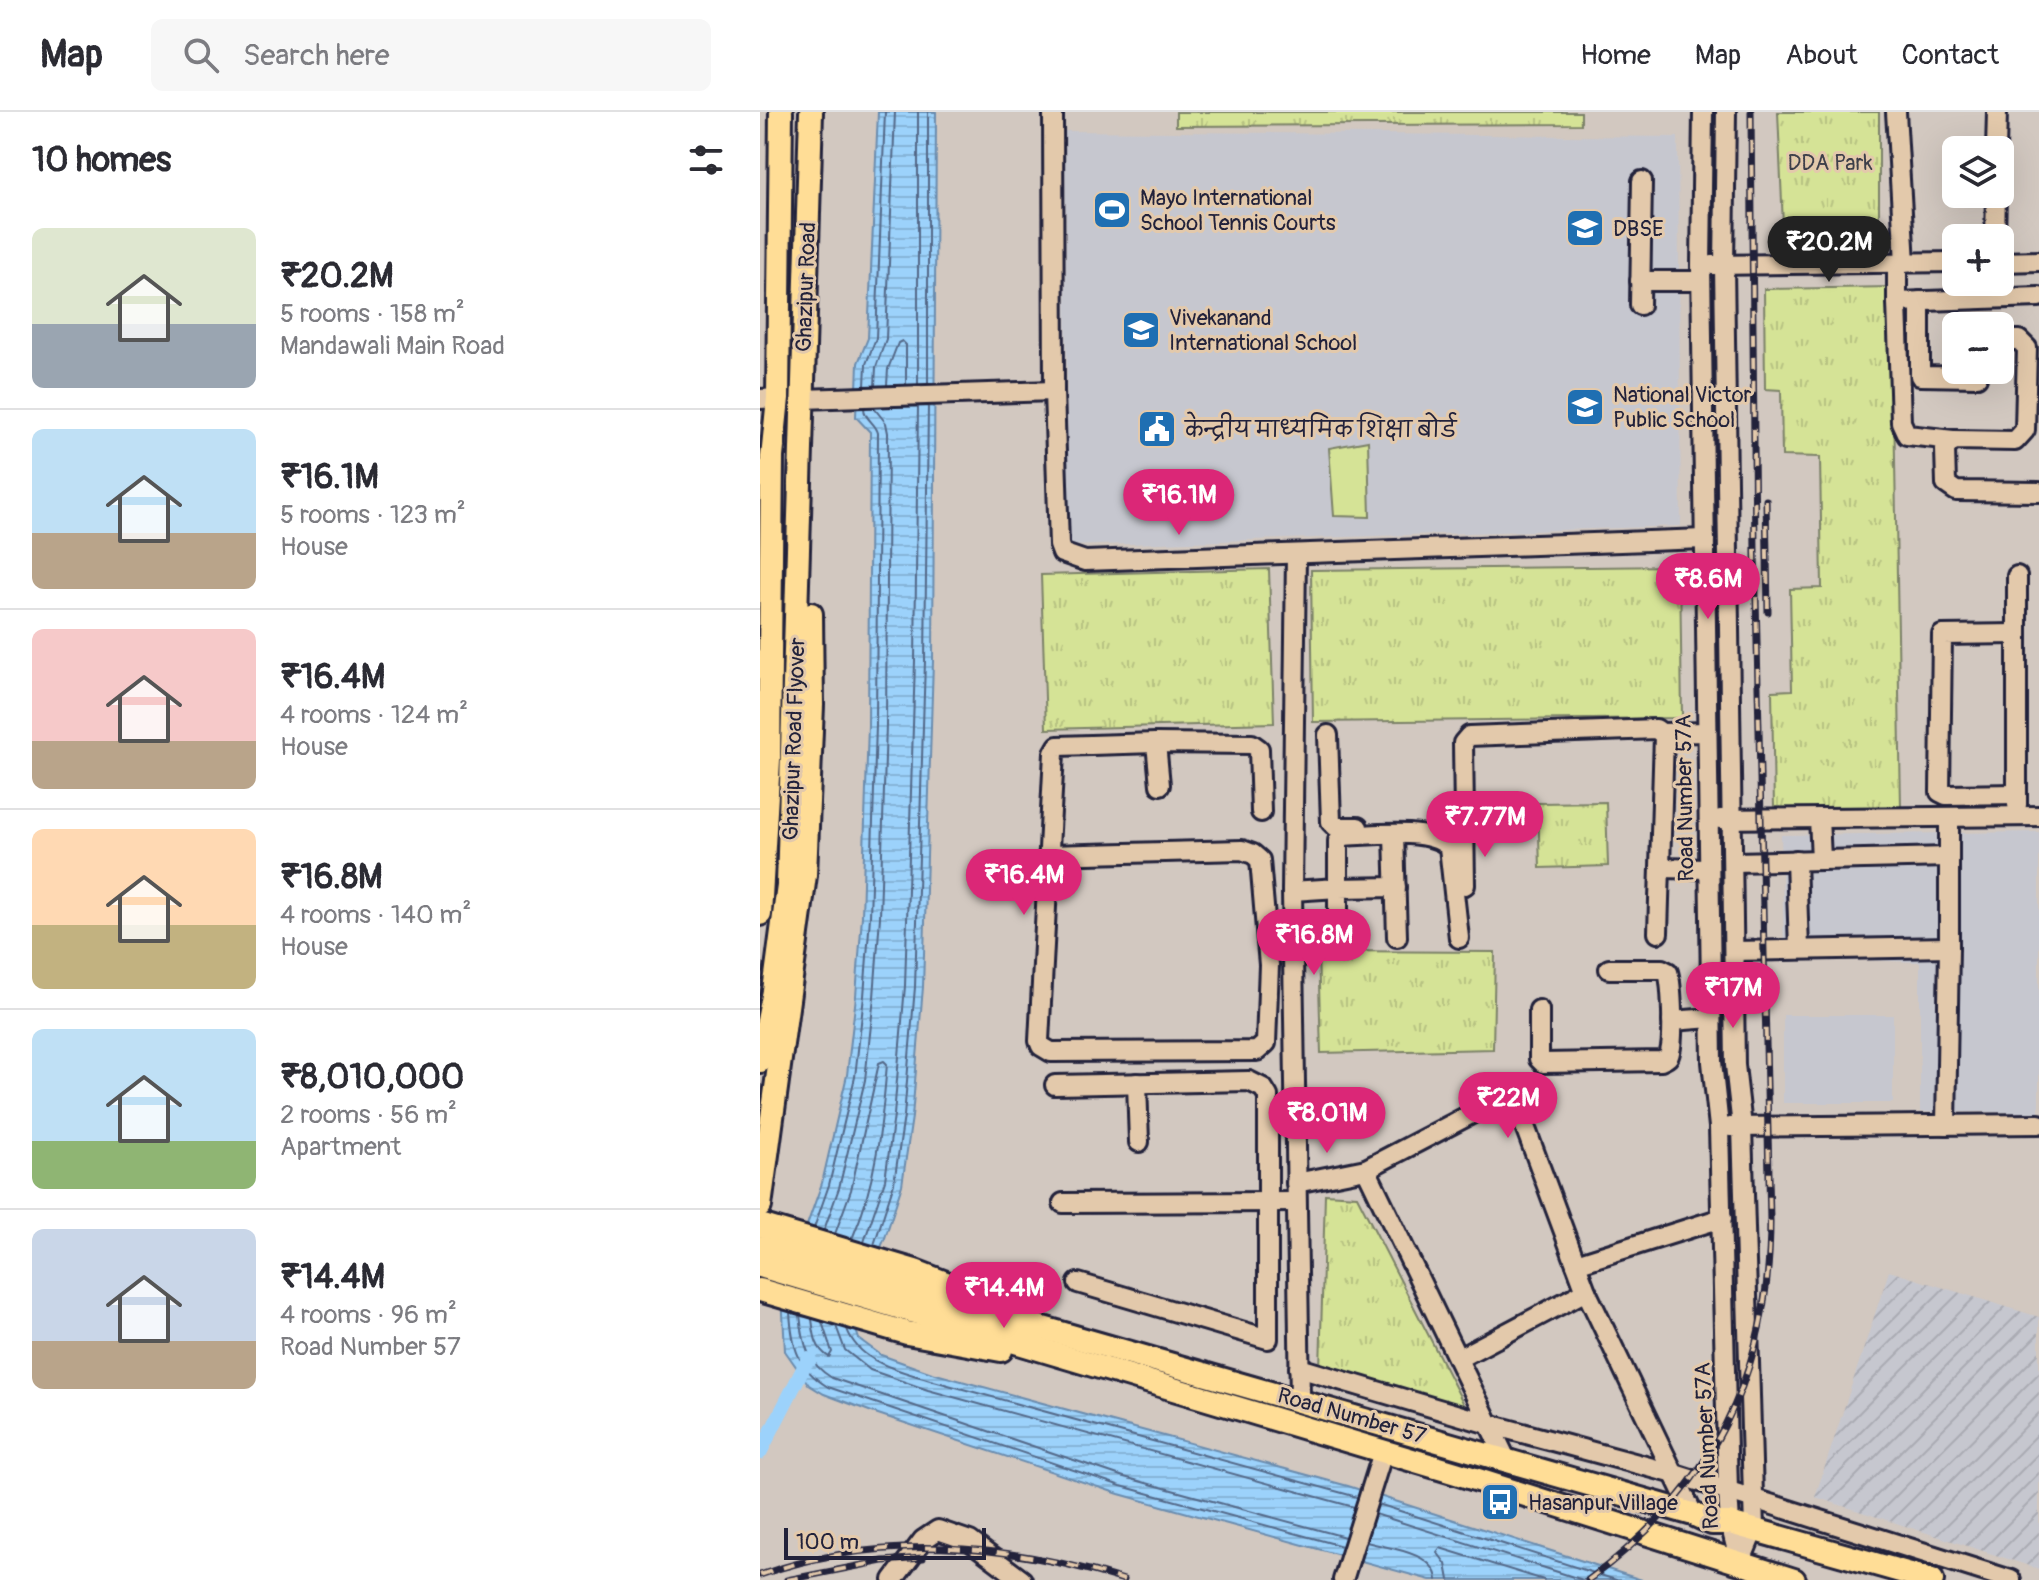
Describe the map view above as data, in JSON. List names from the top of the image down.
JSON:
{
  "streets": {
    "main road": ["Ghazipur Road", "Ghazipur Road Flyover", "Road Number 57"],
    "street": ["Road Number 57A"]
  },
  "crossings": [
    ["Ghazipur Road", "Ghazipur Road Flyover"],
    ["Road Number 57A", "Road Number 57"]
  ],
  "parks": ["DDA Park"],
  "places": {
    "sports": ["Mayo International School Tennis Courts"],
    "school or university": ["DBSE", "Vivekanand International School", "National Victor Public School"],
    "public building": ["केन्द्रीय माध्यमिक शिक्षा बोर्ड"],
    "bus stop": ["Hasanpur Village"]
  },
  "scale_bar": "100 m",
  "page": {
    "header": "Map",
    "search": "Search here",
    "nav": [
      "Home",
      "Map",
      "About",
      "Contact"
    ],
    "heading": "10 homes",
    "map_buttons": ["+", "−"],
    "list": [
      {
        "name": "₹20.2M",
        "note": "5 rooms · 158 m² · Mandawali Main Road"
      },
      {
        "name": "₹16.1M",
        "note": "5 rooms · 123 m² · House"
      },
      {
        "name": "₹16.4M",
        "note": "4 rooms · 124 m² · House"
      },
      {
        "name": "₹16.8M",
        "note": "4 rooms · 140 m² · House"
      },
      {
        "name": "₹8,010,000",
        "note": "2 rooms · 56 m² · Apartment"
      },
      {
        "name": "₹14.4M",
        "note": "4 rooms · 96 m² · Road Number 57"
      }
    ],
    "price": [
      "₹20.2M",
      "₹16.1M",
      "₹8.6M",
      "₹7.77M",
      "₹16.4M",
      "₹16.8M",
      "₹17M",
      "₹22M",
      "₹8.01M",
      "₹14.4M"
    ],
    "scale": "100 m"
  }
}
